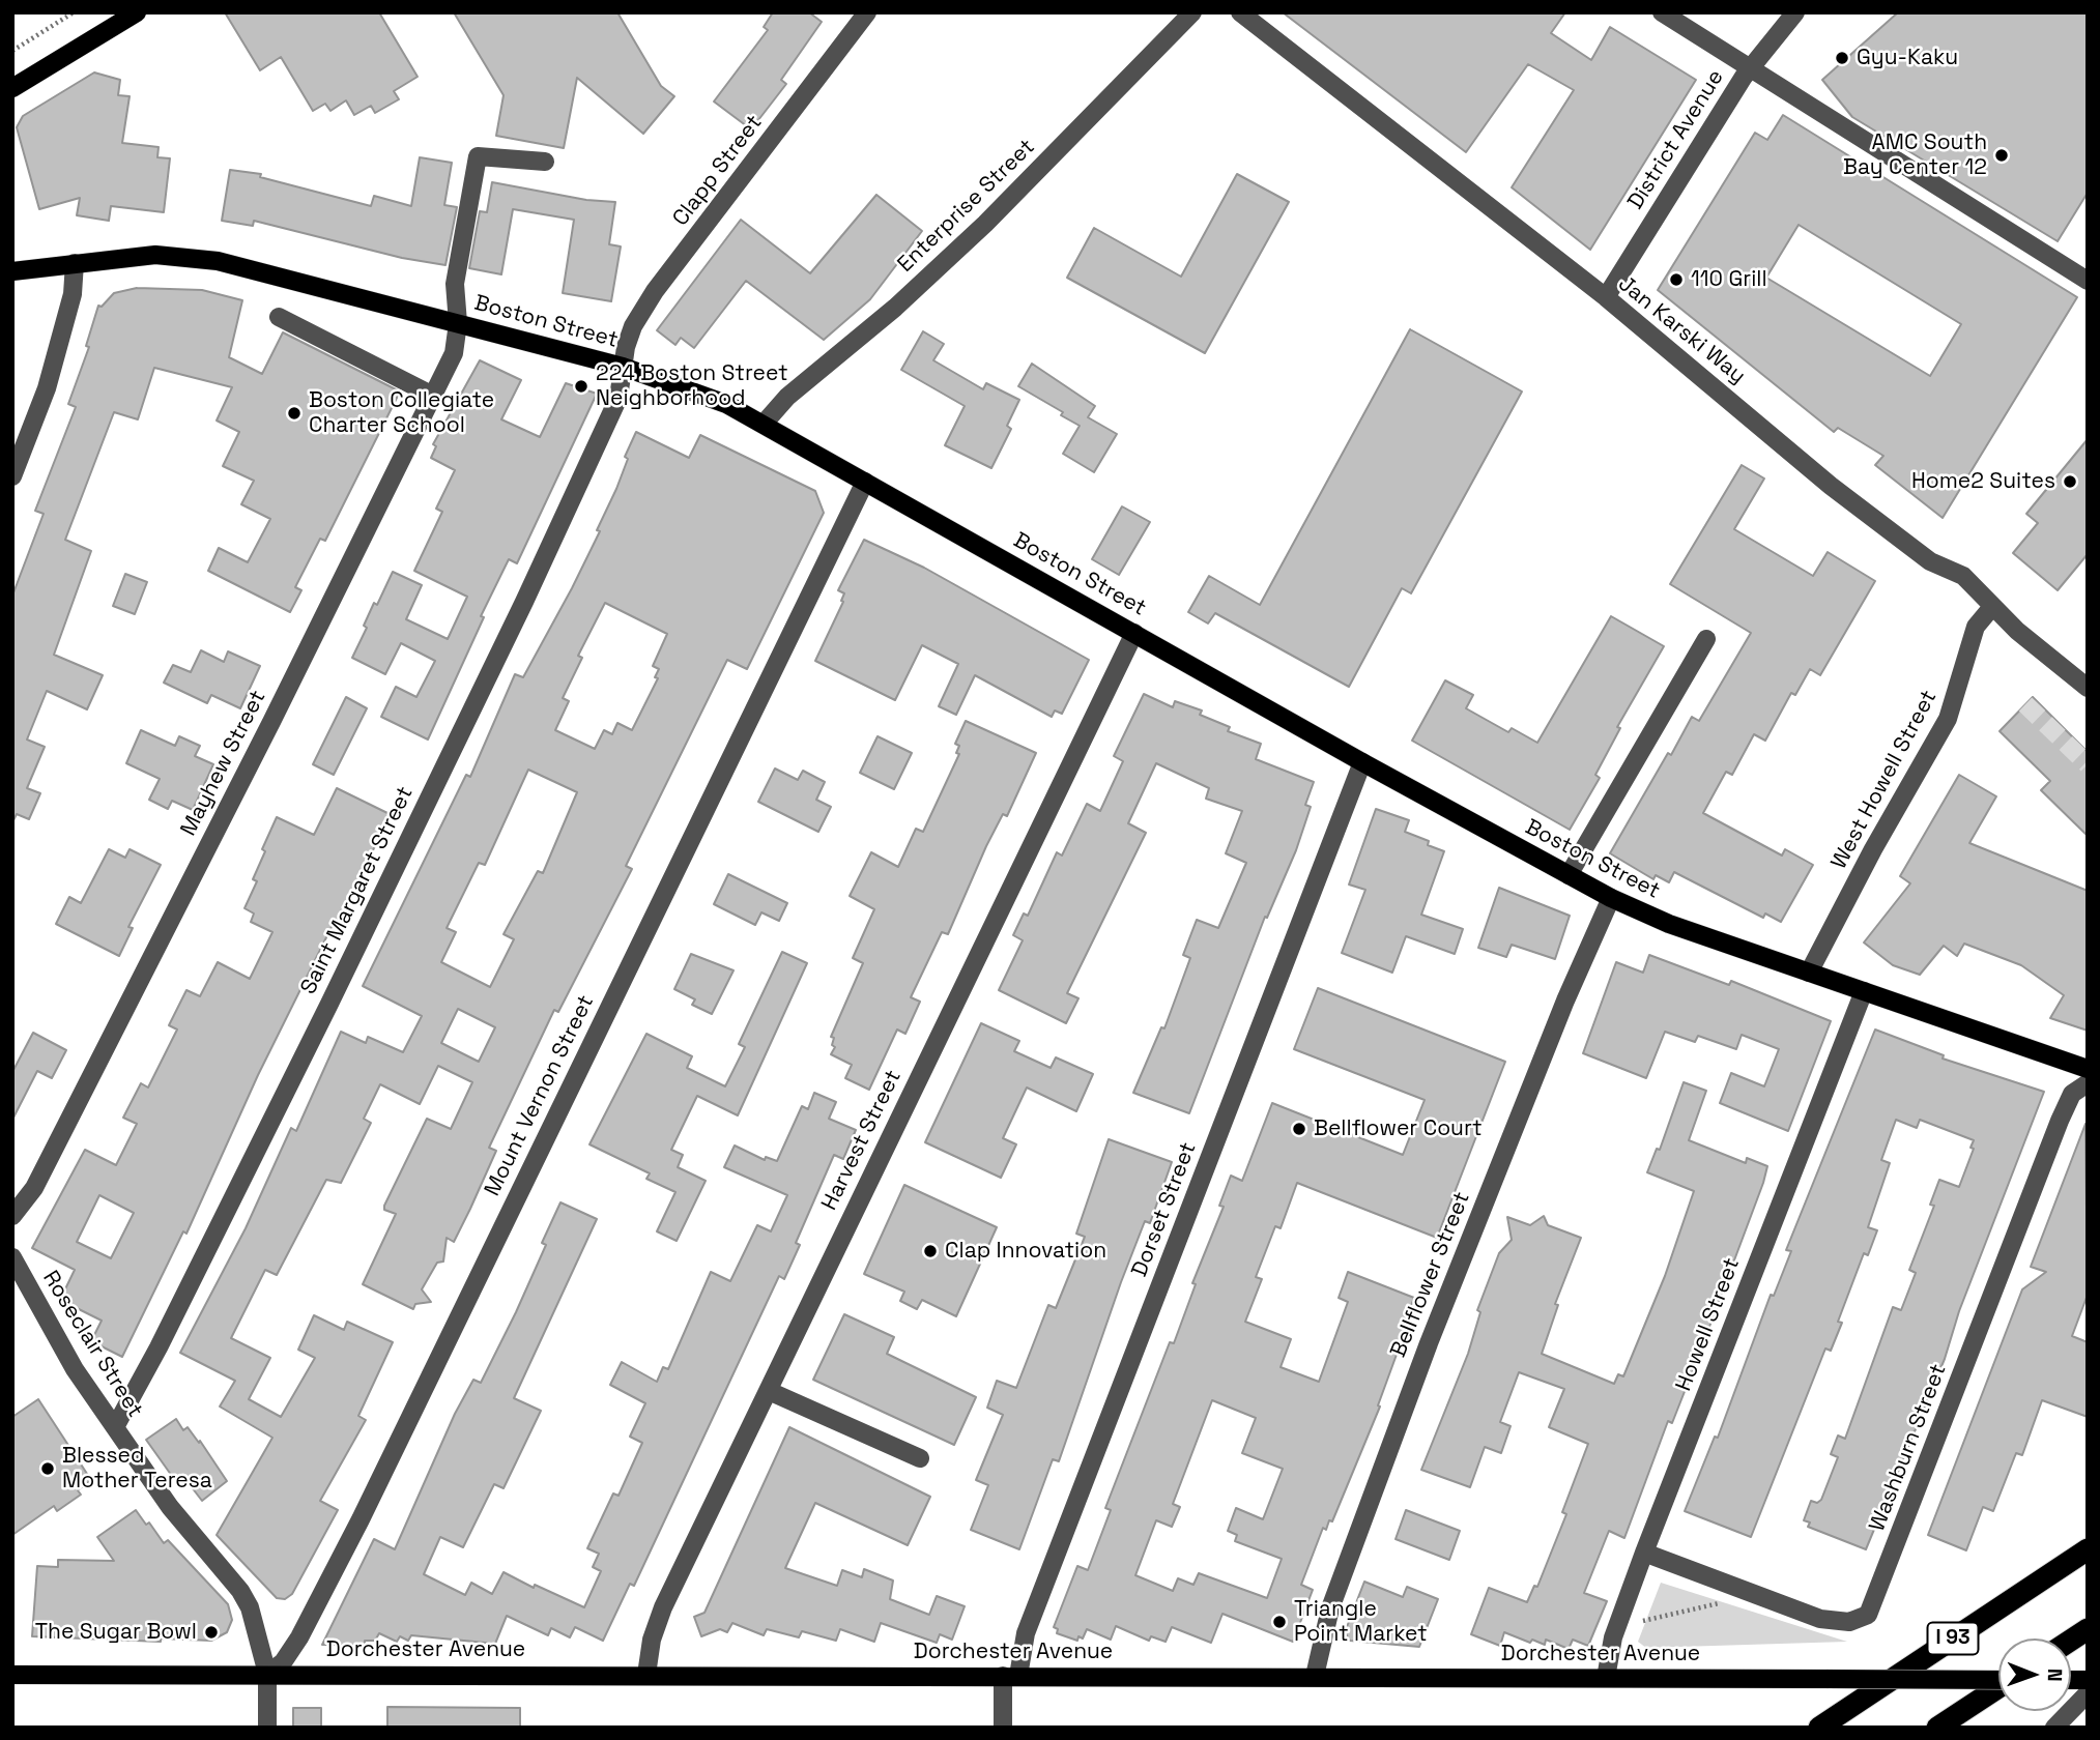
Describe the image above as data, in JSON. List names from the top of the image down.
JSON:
{
  "streets": {
    "highway": ["I 93"],
    "main road": ["Boston Street", "Dorchester Avenue"],
    "street": [
      "District Avenue",
      "Clapp Street",
      "Enterprise Street",
      "Jan Karski Way",
      "Mayhew Street",
      "West Howell Street",
      "Saint Margaret Street",
      "Mount Vernon Street",
      "Harvest Street",
      "Dorset Street",
      "Bellflower Street",
      "Howell Street",
      "Roseclair Street",
      "Washburn Street"
    ]
  },
  "crossings": [
    ["District Avenue", "Jan Karski Way"],
    ["Clapp Street", "Boston Street"],
    ["Clapp Street", "Saint Margaret Street"],
    ["Enterprise Street", "Boston Street"],
    ["Boston Street", "Mayhew Street"],
    ["Boston Street", "West Howell Street"],
    ["Boston Street", "Saint Margaret Street"],
    ["Boston Street", "Mount Vernon Street"],
    ["Boston Street", "Harvest Street"],
    ["Boston Street", "Dorset Street"],
    ["Boston Street", "Bellflower Street"],
    ["Boston Street", "Howell Street"],
    ["Jan Karski Way", "West Howell Street"],
    ["Saint Margaret Street", "Roseclair Street"],
    ["Mount Vernon Street", "Roseclair Street"],
    ["Mount Vernon Street", "Dorchester Avenue"],
    ["Harvest Street", "Dorchester Avenue"],
    ["Dorset Street", "Dorchester Avenue"],
    ["Bellflower Street", "Dorchester Avenue"],
    ["Howell Street", "Washburn Street"],
    ["Howell Street", "Dorchester Avenue"],
    ["Roseclair Street", "Dorchester Avenue"]
  ],
  "places": [
    "Gyu-Kaku",
    "AMC South Bay Center 12",
    "110 Grill",
    "224 Boston Street Neighborhood",
    "Boston Collegiate Charter School",
    "Home2 Suites",
    "Bellflower Court",
    "Clap Innovation",
    "Blessed Mother Teresa",
    "Triangle Point Market",
    "The Sugar Bowl"
  ],
  "north": "right"
}
